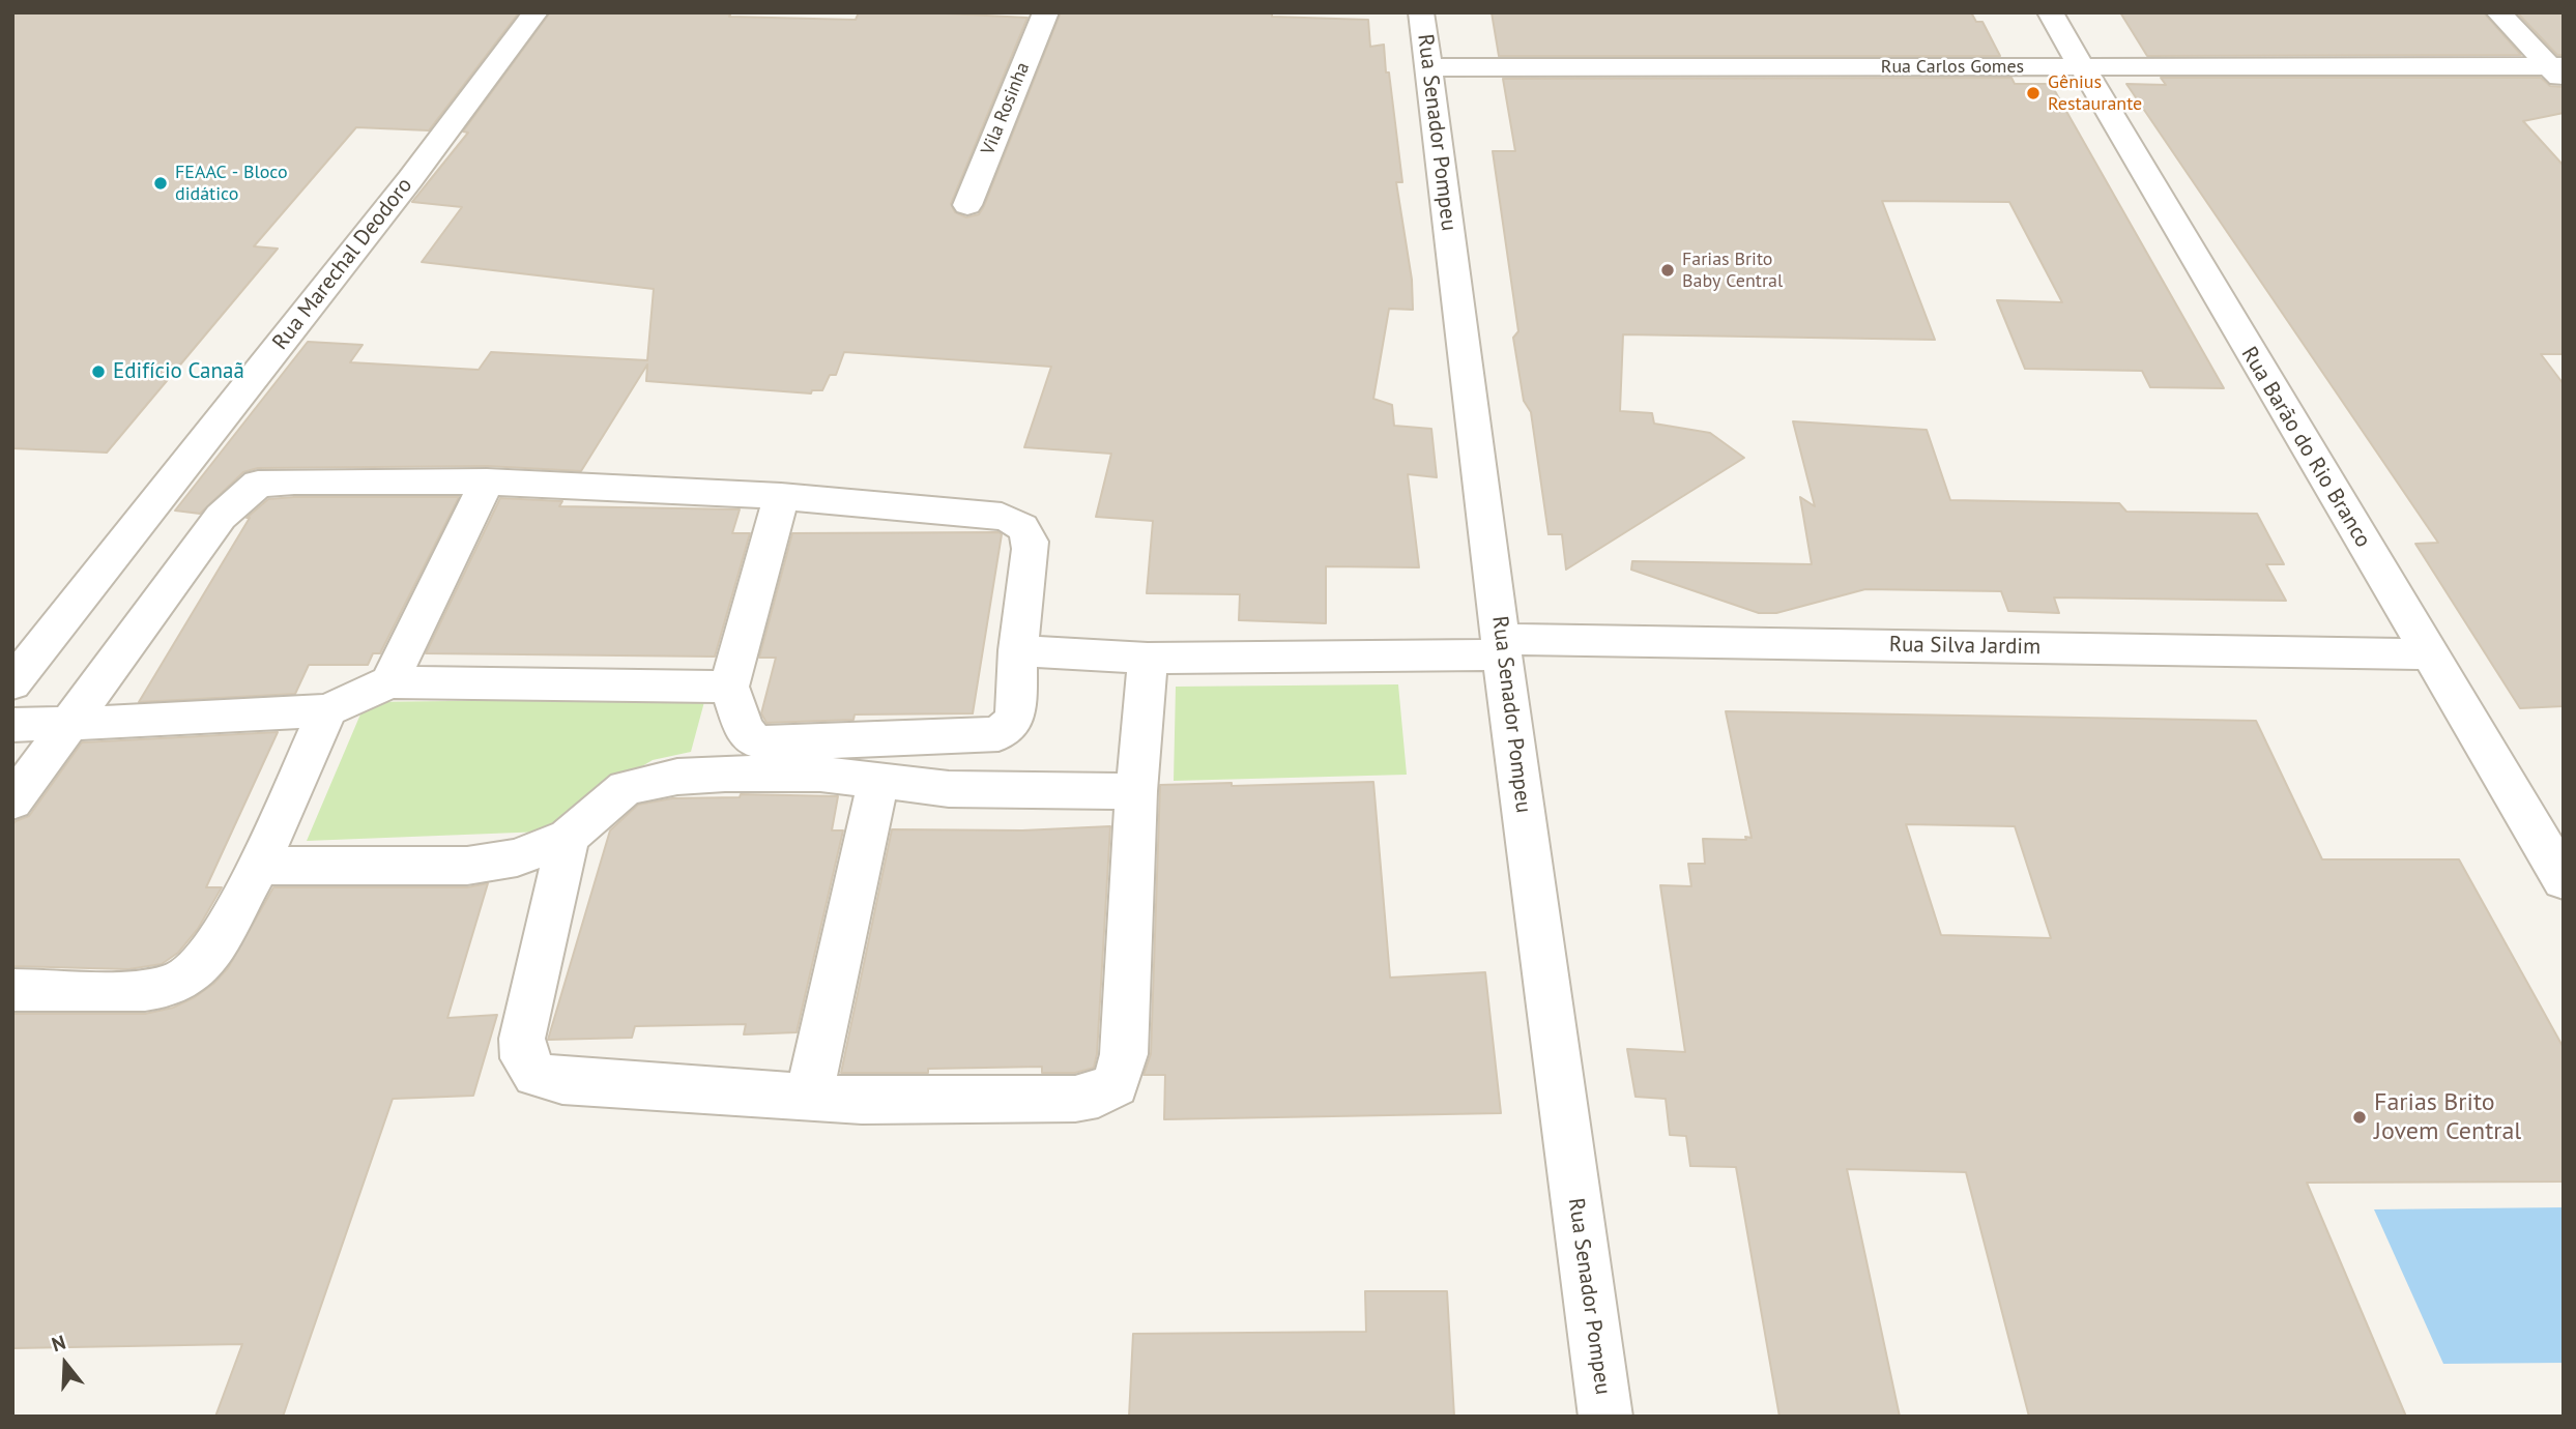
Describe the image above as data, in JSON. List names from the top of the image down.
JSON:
{
  "streets": {
    "street": [
      "Rua Carlos Gomes",
      "Vila Rosinha",
      "Rua Senador Pompeu",
      "Rua Marechal Deodoro",
      "Rua Barão do Rio Branco",
      "Rua Silva Jardim"
    ]
  },
  "crossings": [
    ["Rua Carlos Gomes", "Rua Senador Pompeu"],
    ["Rua Carlos Gomes", "Rua Barão do Rio Branco"],
    ["Rua Senador Pompeu", "Rua Silva Jardim"],
    ["Rua Barão do Rio Branco", "Rua Silva Jardim"]
  ],
  "places": [
    "Gênius Restaurante",
    "FEAAC - Bloco didático",
    "Farias Brito Baby Central",
    "Edifício Canaã",
    "Farias Brito Jovem Central"
  ],
  "north": "top"
}
